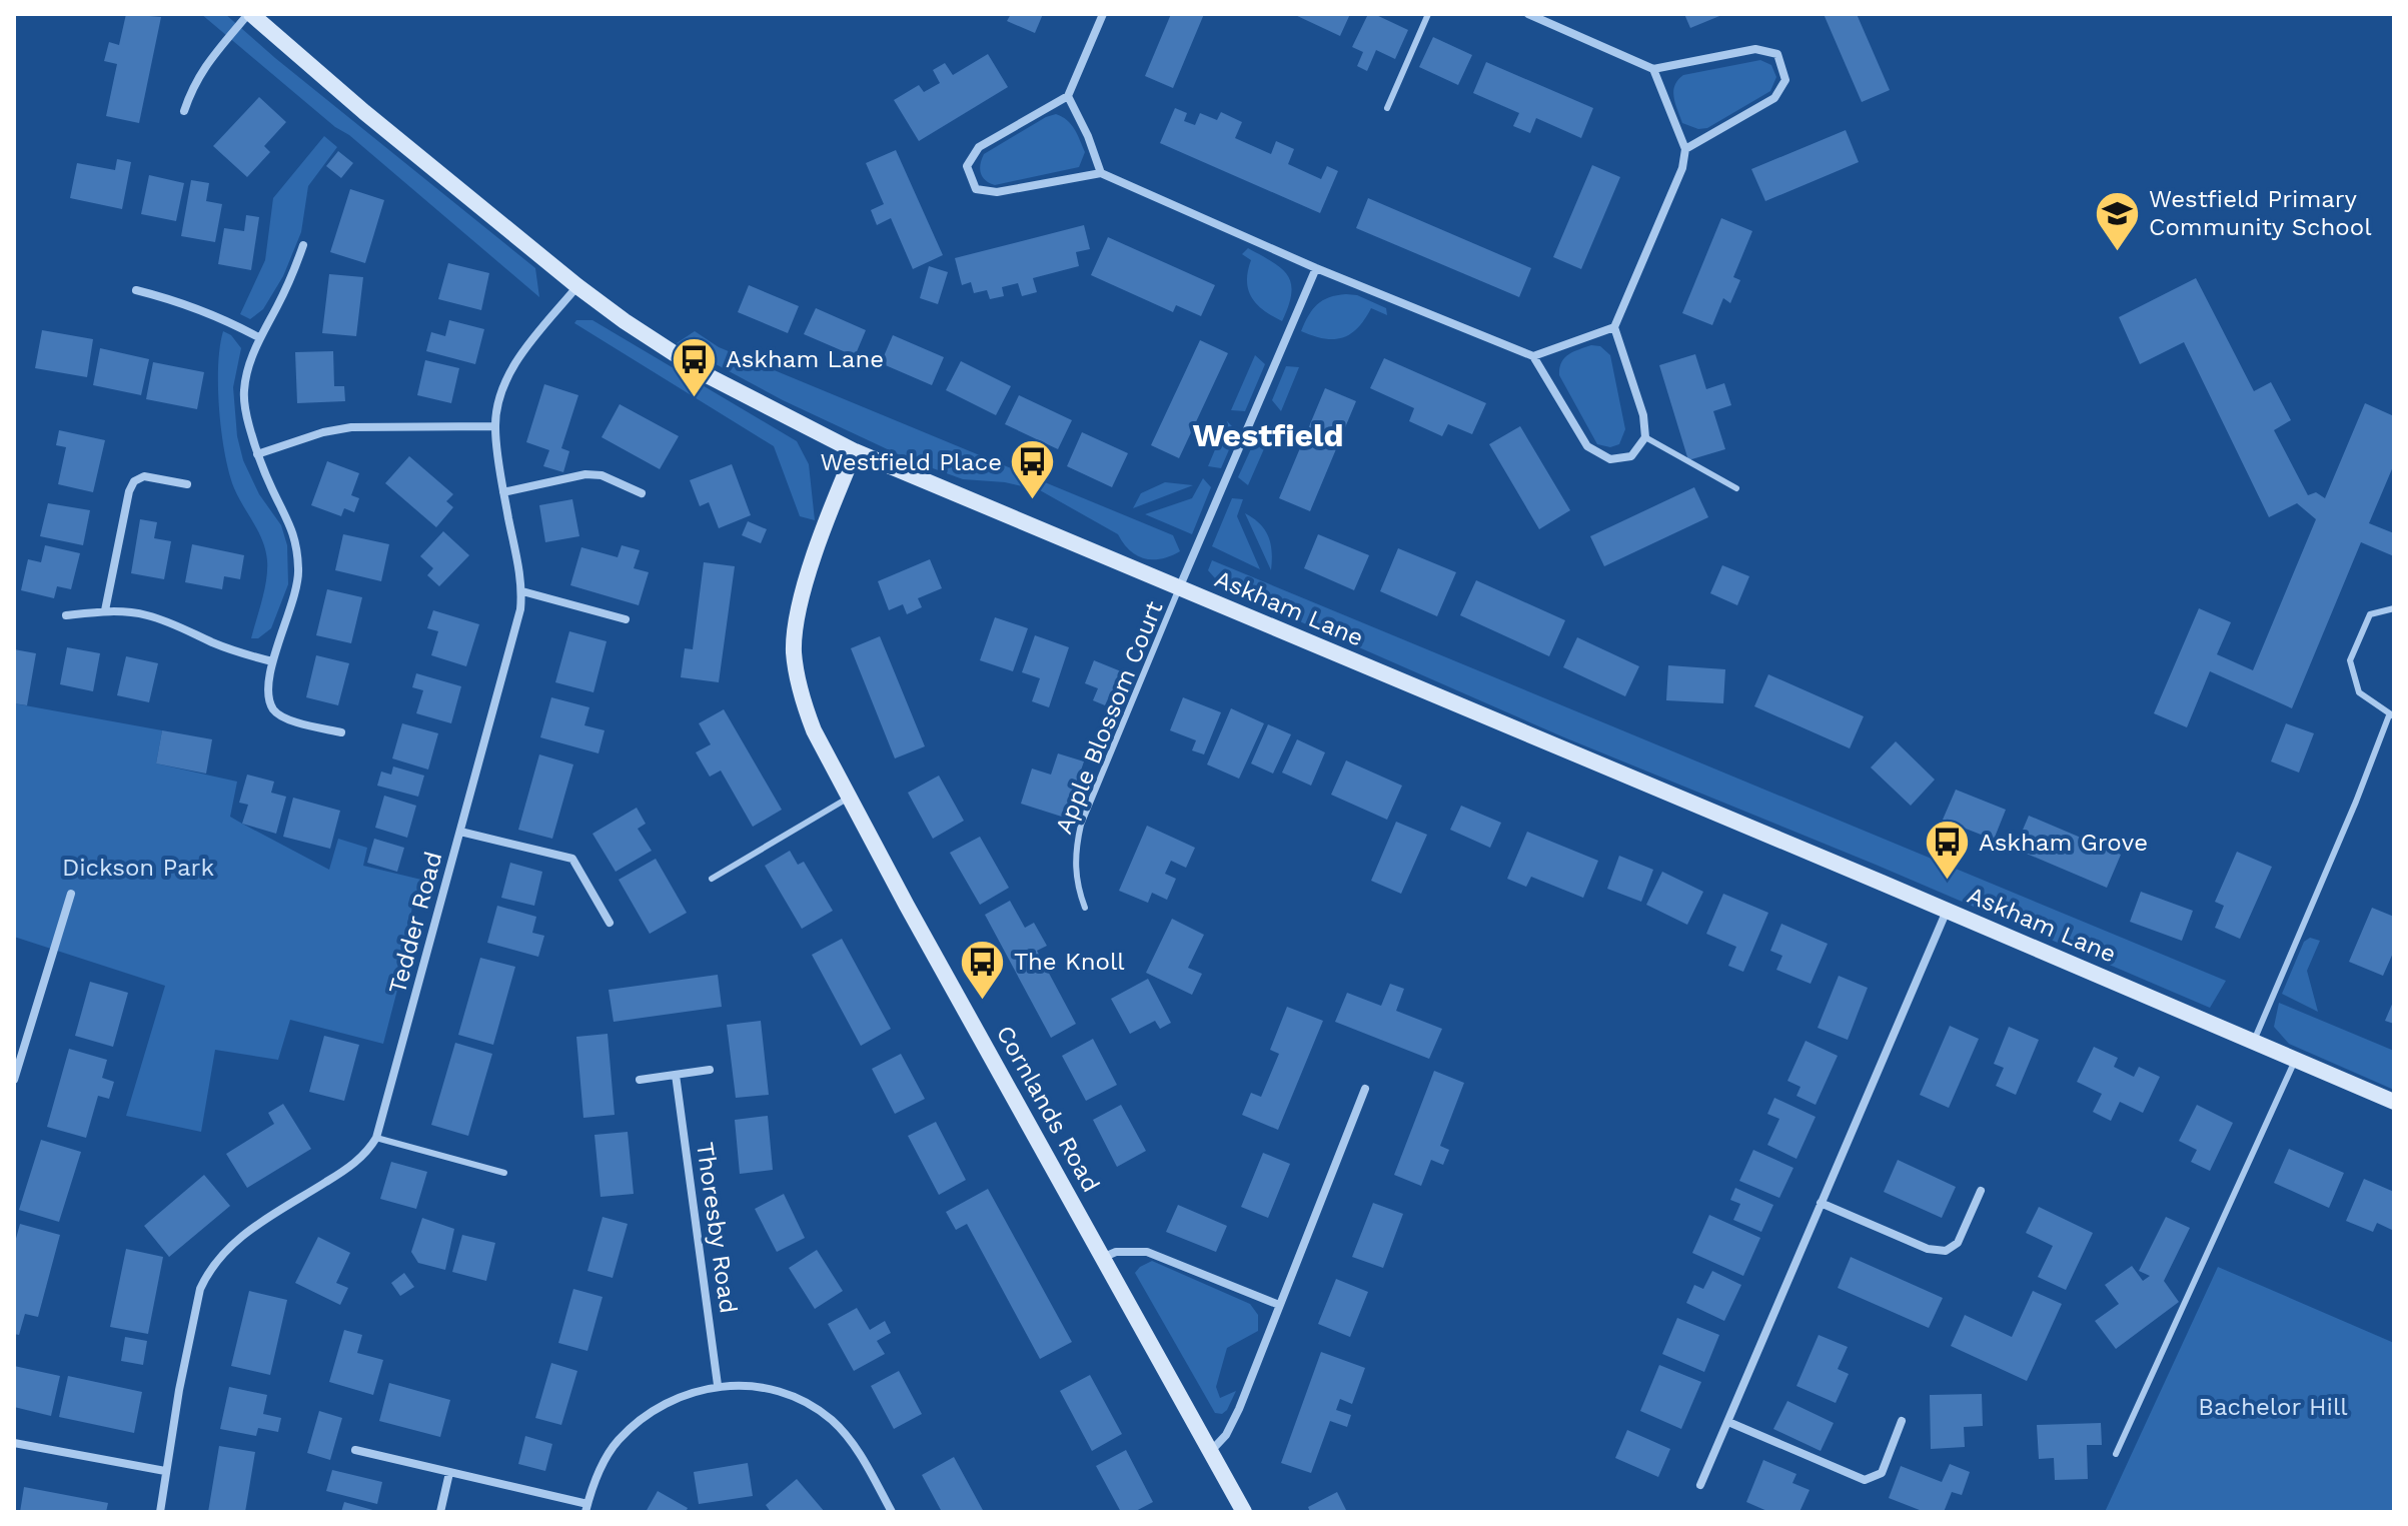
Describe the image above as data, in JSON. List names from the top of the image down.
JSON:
{
  "streets": {
    "street": [
      "Askham Lane",
      "Tedder Road",
      "Cornlands Road",
      "Thoresby Road"
    ],
    "lane": ["Apple Blossom Court"]
  },
  "crossings": [
    ["Askham Lane", "Apple Blossom Court"],
    ["Askham Lane", "Tedder Road"],
    ["Askham Lane", "Cornlands Road"]
  ],
  "districts": ["Westfield"],
  "parks": ["Dickson Park", "Bachelor Hill"],
  "places": {
    "school or university": ["Westfield Primary Community School"],
    "bus stop": [
      "Askham Lane",
      "Westfield Place",
      "Askham Grove",
      "The Knoll"
    ]
  }
}
